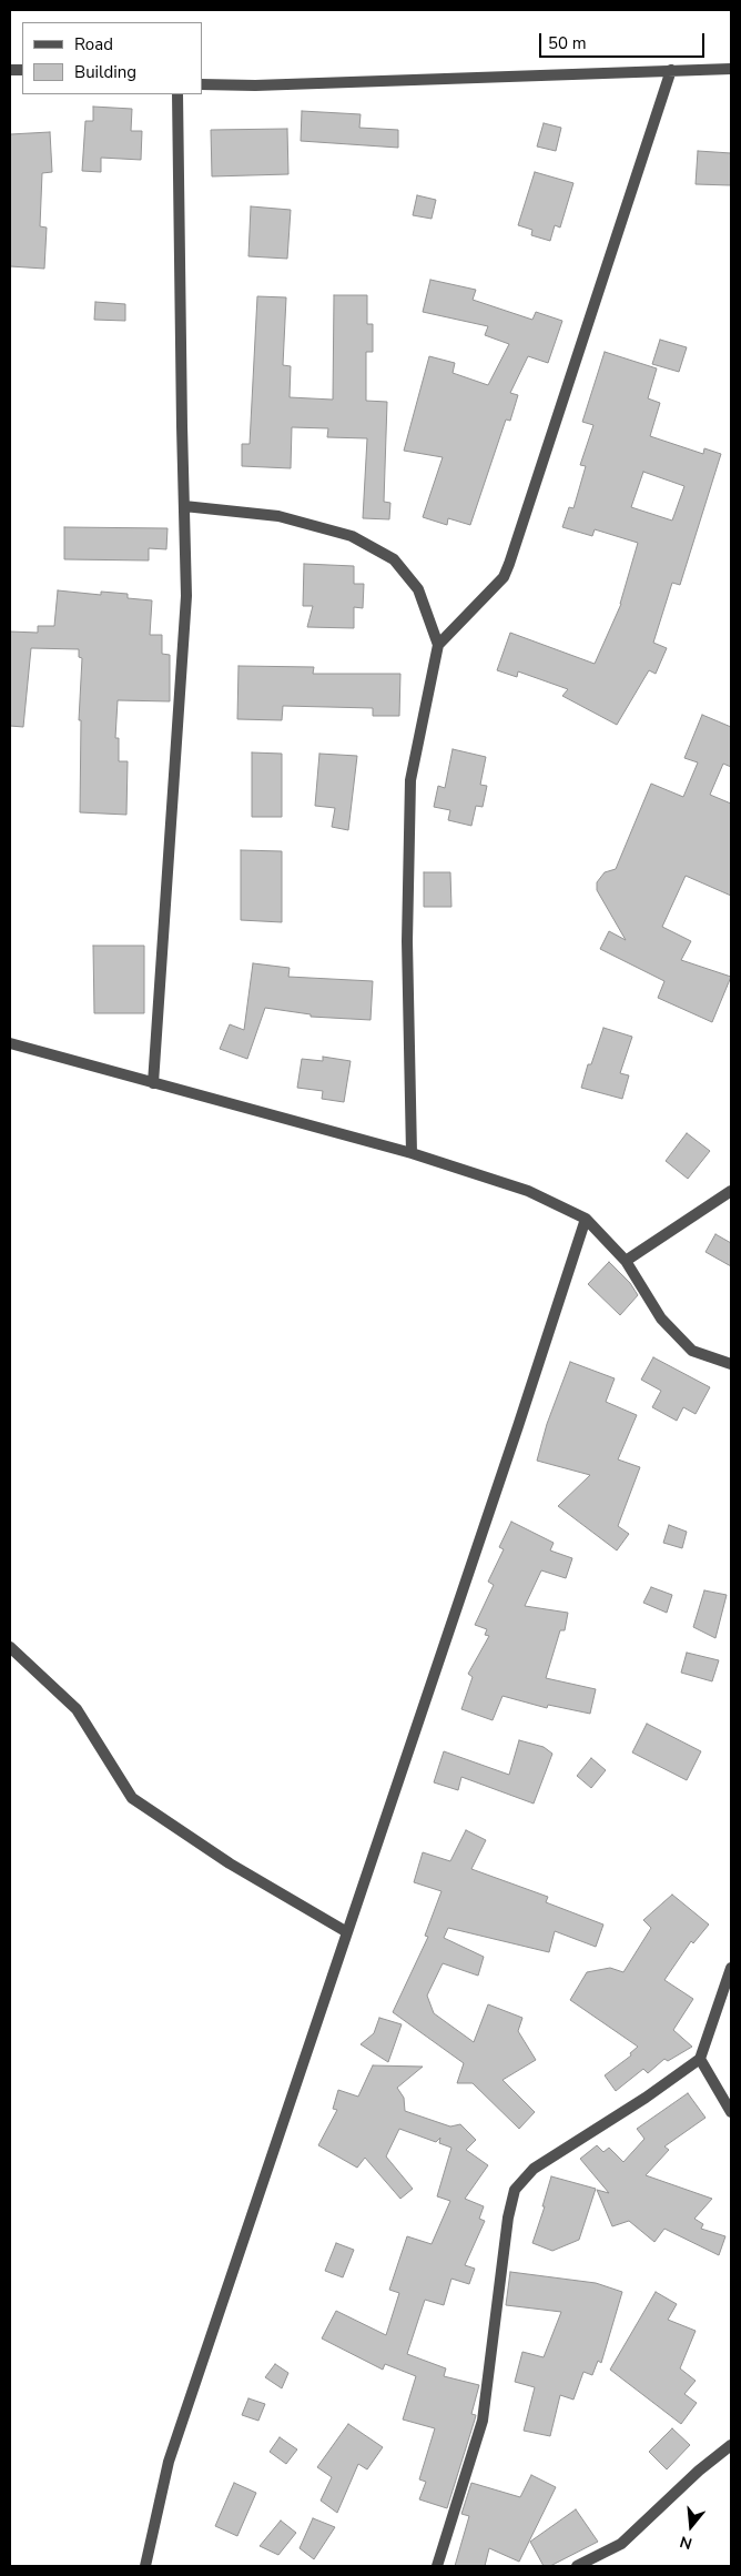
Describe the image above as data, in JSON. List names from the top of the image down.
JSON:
{
  "legend": ["Road", "Building"],
  "scale_bar": "50 m",
  "north": "bottom"
}
